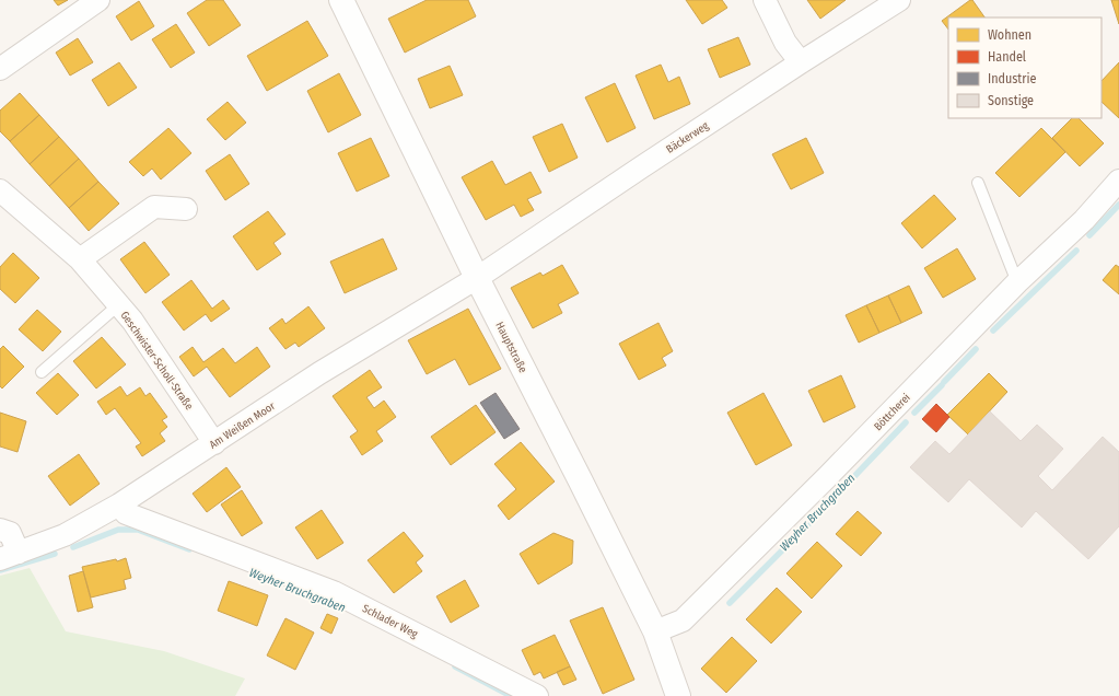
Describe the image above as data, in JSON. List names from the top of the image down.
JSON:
{
  "streets": {
    "main road": ["Hauptstraße"],
    "street": [
      "Bäckerweg",
      "Geschwister-Scholl-Straße",
      "Böttcherei",
      "Am Weißen Moor",
      "Schlader Weg"
    ]
  },
  "crossings": [
    ["Bäckerweg", "Hauptstraße"],
    ["Bäckerweg", "Am Weißen Moor"],
    ["Hauptstraße", "Böttcherei"],
    ["Hauptstraße", "Am Weißen Moor"],
    ["Geschwister-Scholl-Straße", "Am Weißen Moor"],
    ["Am Weißen Moor", "Schlader Weg"]
  ],
  "water": ["Weyher Bruchgraben"],
  "legend": [
    "Wohnen",
    "Handel",
    "Industrie",
    "Sonstige"
  ]
}
